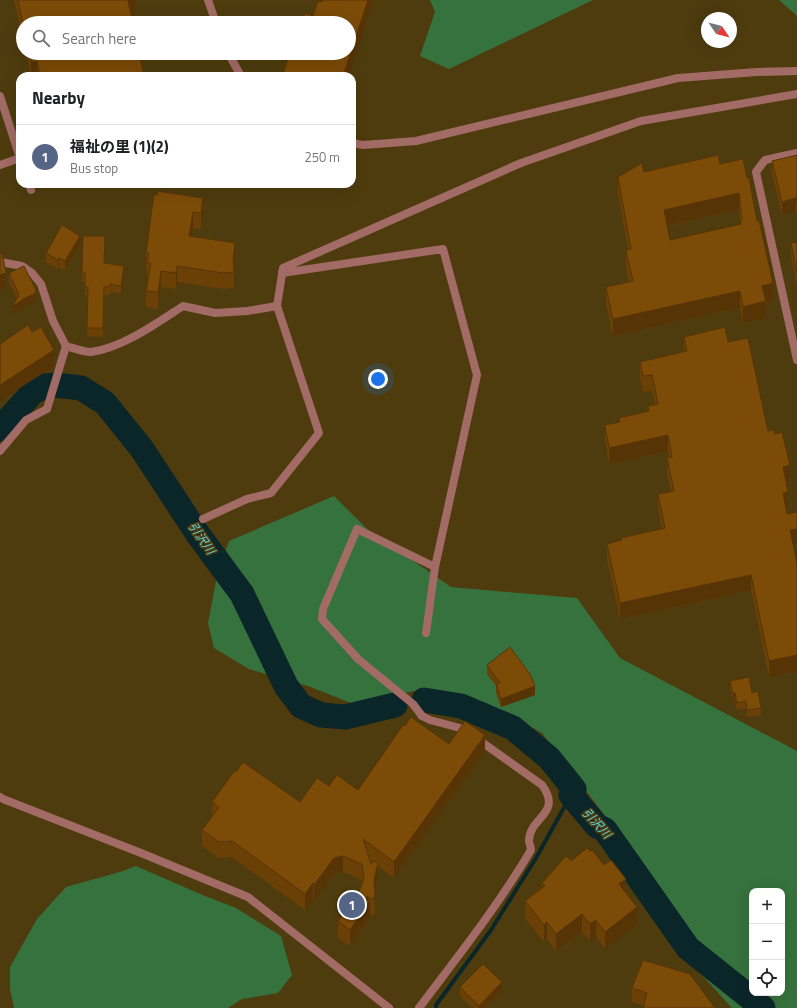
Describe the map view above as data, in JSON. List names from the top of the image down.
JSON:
{
  "water": ["引沢川"],
  "north": "bottom right",
  "page": {
    "search": "Search here",
    "heading": "Nearby",
    "list": [
      {
        "mark": "1",
        "name": "福祉の里 (1)(2)",
        "note": "Bus stop",
        "value": "250 m"
      }
    ],
    "map_buttons": ["+", "−"],
    "pins": "1"
  }
}
